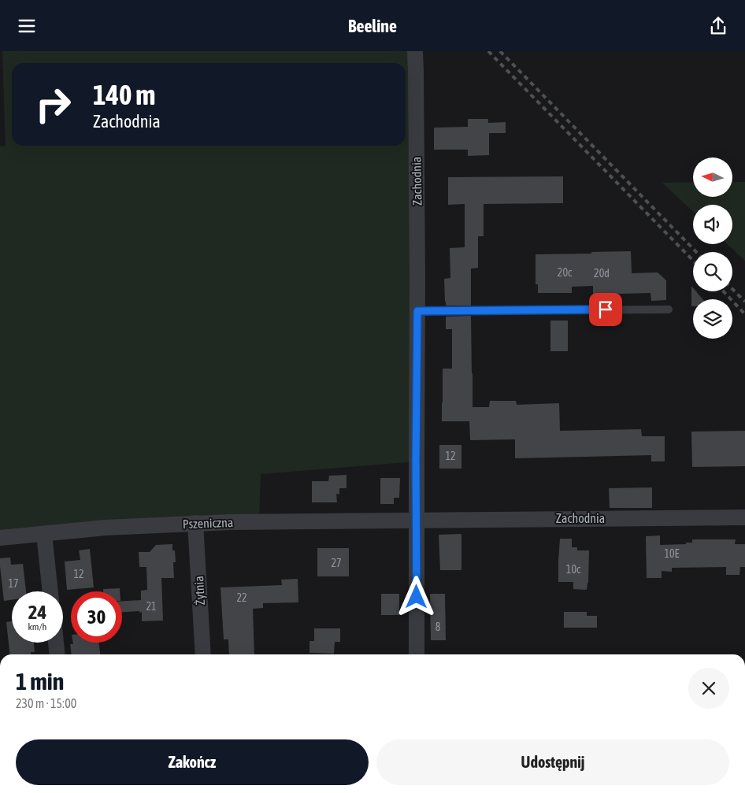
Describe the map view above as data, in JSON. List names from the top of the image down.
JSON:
{
  "streets": {
    "street": ["Zachodnia", "Pszeniczna", "Żytnia"]
  },
  "crossings": [
    ["Zachodnia", "Pszeniczna"],
    ["Pszeniczna", "Żytnia"]
  ],
  "house_numbers": [
    "20c",
    "20d",
    "12",
    "10E",
    "27",
    "10c",
    "12",
    "17",
    "22",
    "21",
    "8"
  ],
  "north": "left",
  "page": {
    "header": "Beeline",
    "turn": ["140 m", "Zachodnia"],
    "speed": "24 km/h",
    "limit": "30",
    "heading": ["1 min", "230 m · 15:00"],
    "buttons": ["Zakończ", "Udostępnij"]
  }
}
